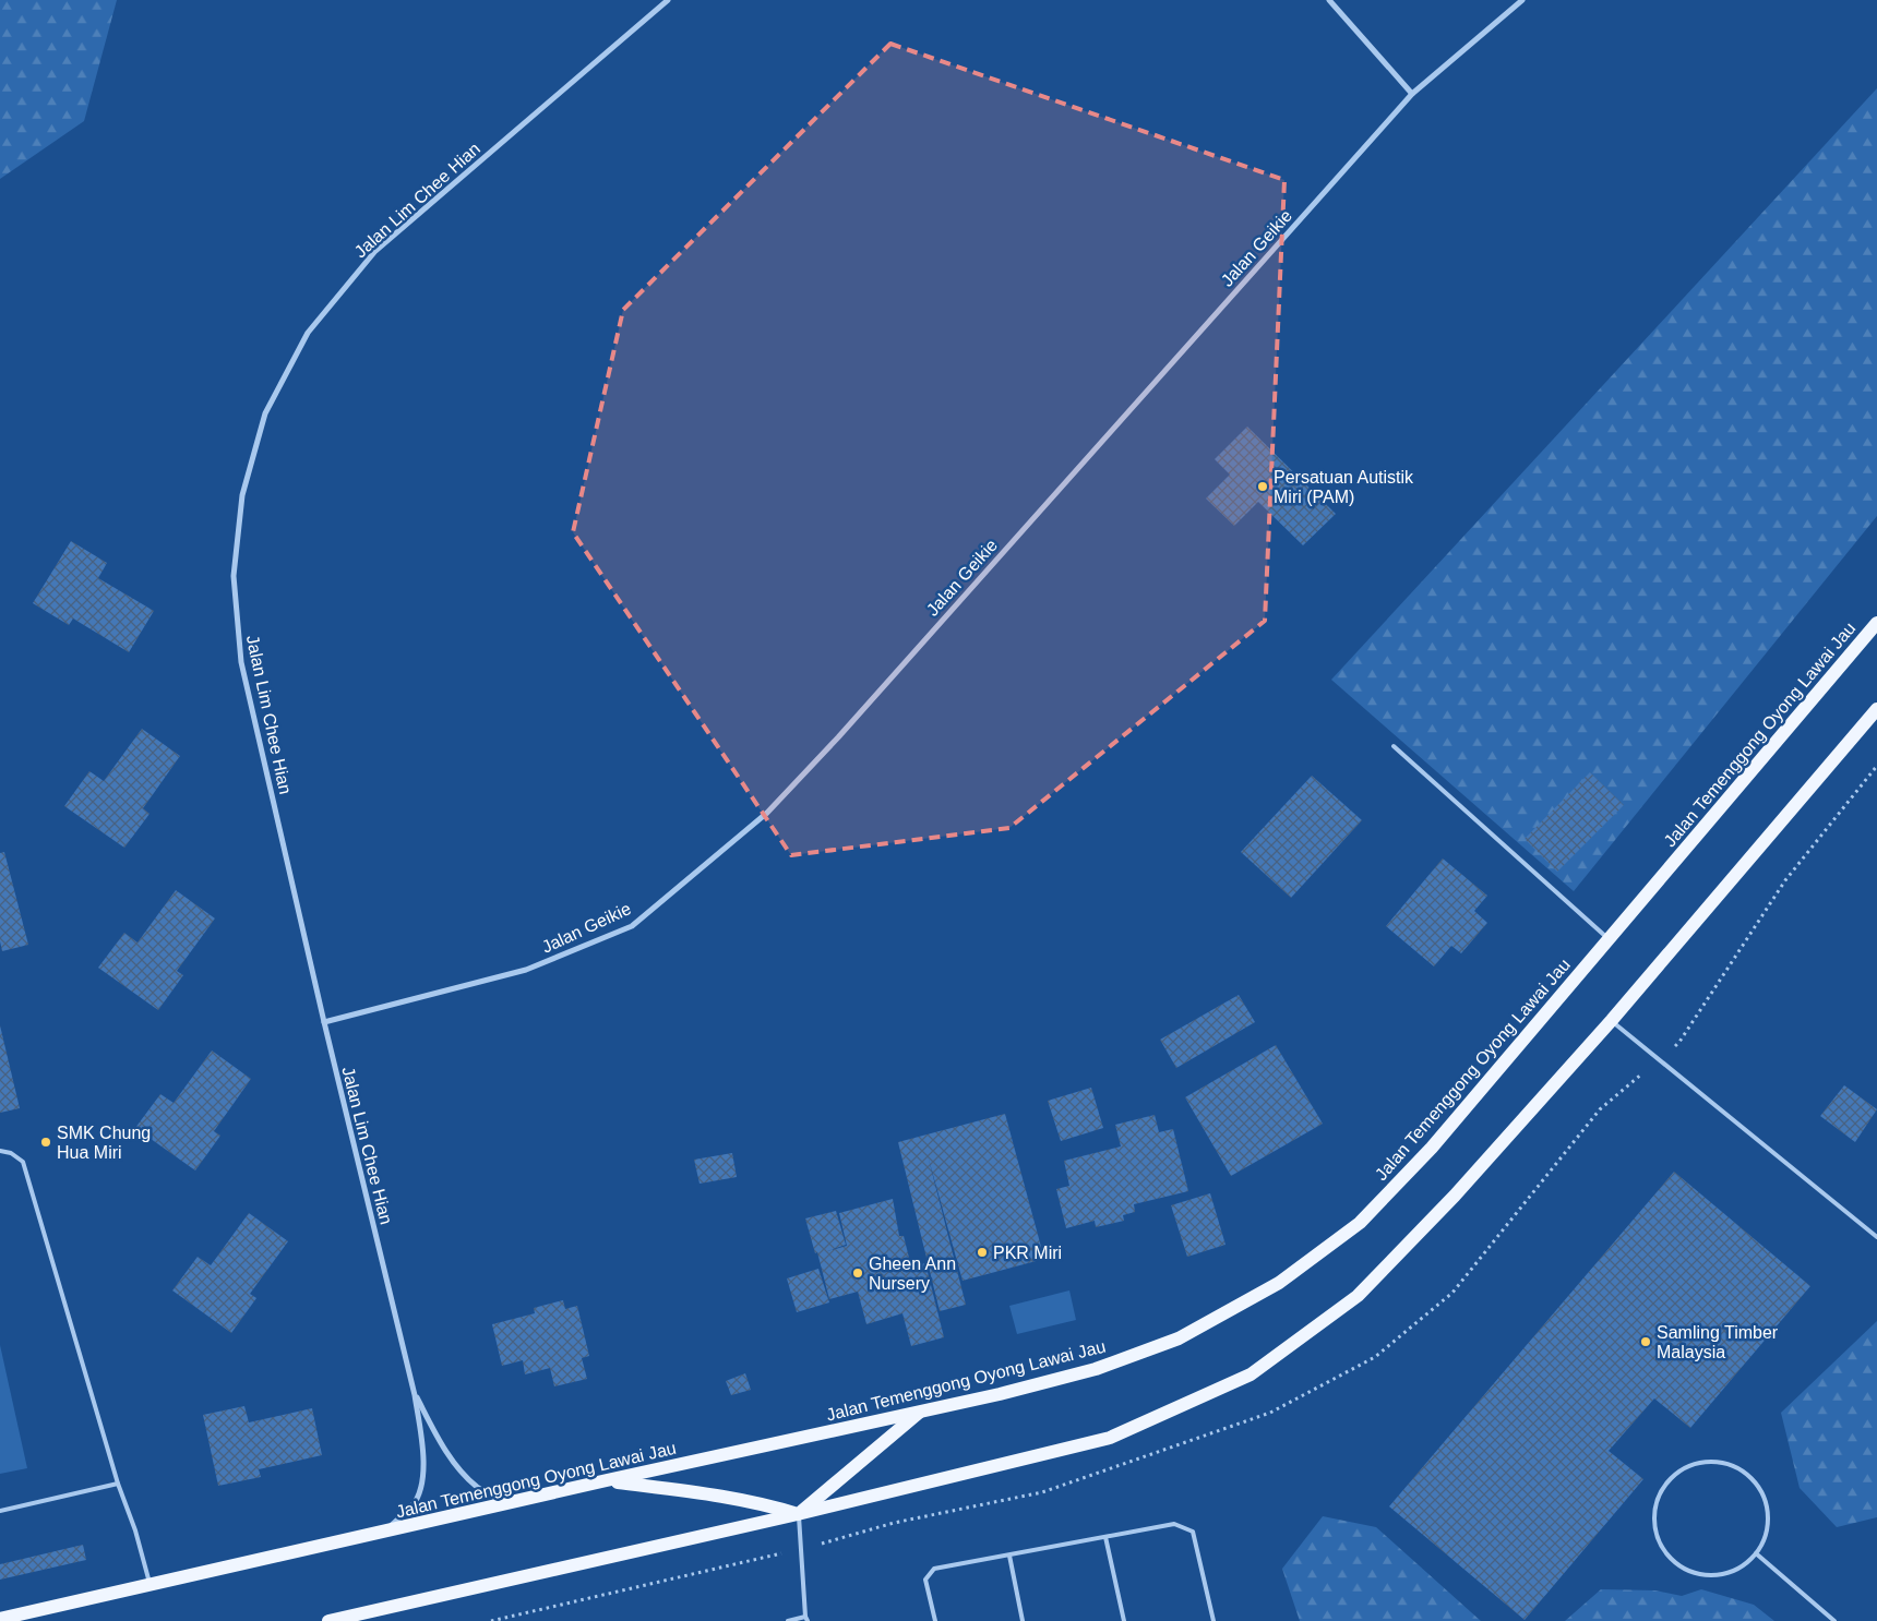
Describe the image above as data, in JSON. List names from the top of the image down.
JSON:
{
  "streets": {
    "main road": ["Jalan Temenggong Oyong Lawai Jau"],
    "street": ["Jalan Lim Chee Hian", "Jalan Geikie"]
  },
  "crossings": [
    ["Jalan Lim Chee Hian", "Jalan Geikie"],
    ["Jalan Lim Chee Hian", "Jalan Temenggong Oyong Lawai Jau"]
  ],
  "places": [
    "Persatuan Autistik Miri (PAM)",
    "SMK Chung Hua Miri",
    "PKR Miri",
    "Gheen Ann Nursery",
    "Samling Timber Malaysia"
  ]
}
